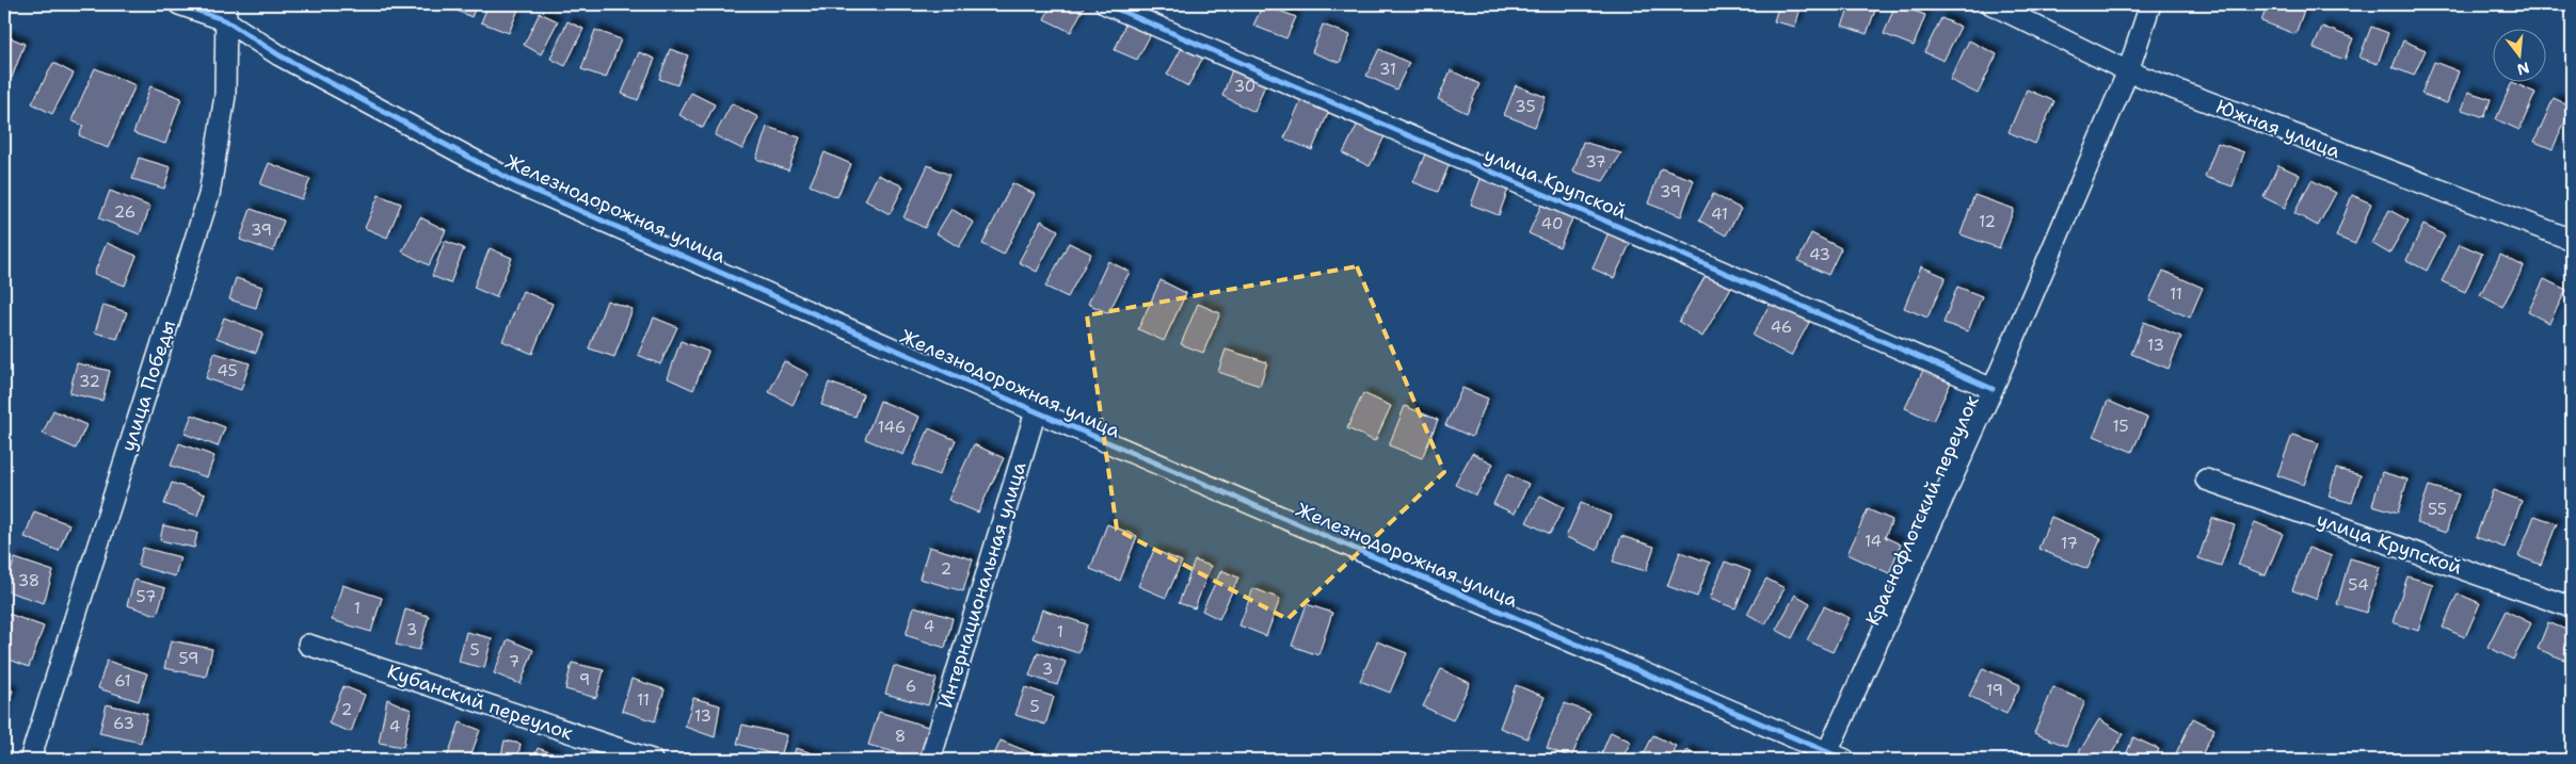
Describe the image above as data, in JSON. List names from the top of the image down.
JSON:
{
  "streets": {
    "street": [
      "Южная улица",
      "улица Крупской",
      "Железнодорожная улица",
      "улица Победы",
      "Краснофлотский переулок",
      "Интернациональная улица",
      "Кубанский переулок"
    ]
  },
  "crossings": [
    ["Южная улица", "Краснофлотский переулок"],
    ["улица Крупской", "Краснофлотский переулок"],
    ["Железнодорожная улица", "улица Победы"],
    ["Железнодорожная улица", "Краснофлотский переулок"],
    ["Железнодорожная улица", "Интернациональная улица"]
  ],
  "house_numbers": [
    "31",
    "30",
    "35",
    "37",
    "39",
    "26",
    "41",
    "12",
    "40",
    "39",
    "43",
    "11",
    "46",
    "13",
    "45",
    "32",
    "15",
    "146",
    "55",
    "14",
    "17",
    "2",
    "38",
    "54",
    "57",
    "1",
    "4",
    "3",
    "1",
    "5",
    "59",
    "7",
    "3",
    "9",
    "61",
    "6",
    "19",
    "11",
    "5",
    "2",
    "13",
    "63",
    "4",
    "8"
  ],
  "north": "bottom"
}
